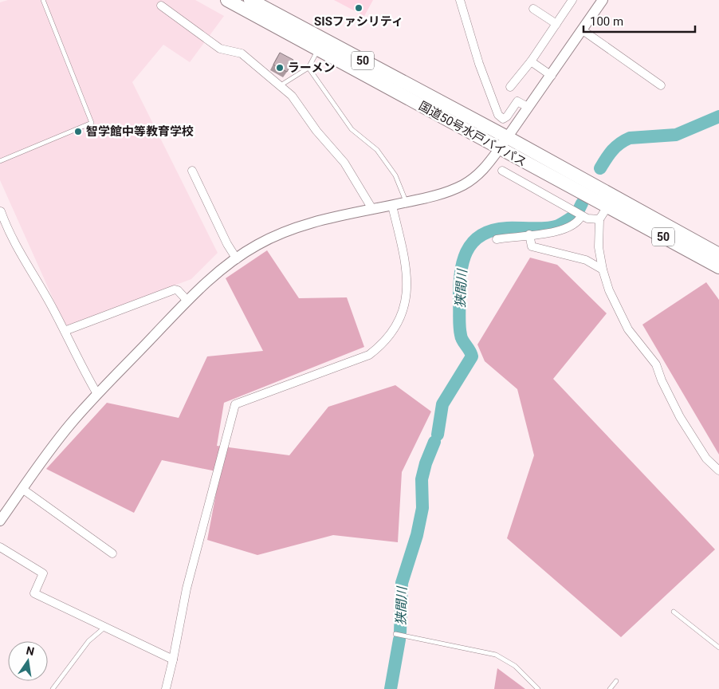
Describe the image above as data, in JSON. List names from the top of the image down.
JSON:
{
  "streets": {
    "highway": ["50", "国道50号水戸バイパス"]
  },
  "water": ["狭間川"],
  "places": ["SISファシリティ", "ラーメン", "智学館中等教育学校"],
  "scale_bar": "100 m",
  "north": "top"
}
